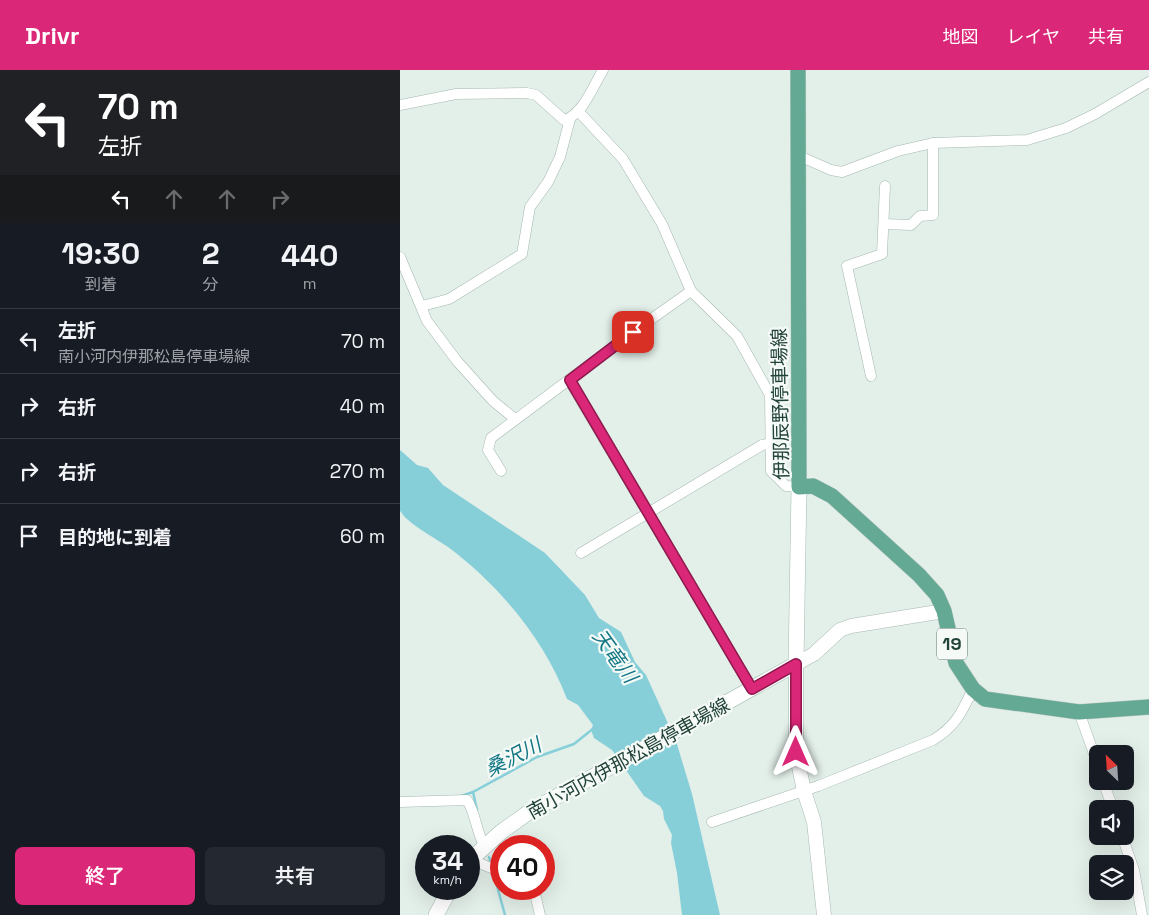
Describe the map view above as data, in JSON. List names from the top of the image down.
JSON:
{
  "streets": {
    "main road": ["伊那辰野停車場線", "19", "南小河内伊那松島停車場線"]
  },
  "water": ["天竜川", "桑沢川"],
  "north": "top left",
  "page": {
    "header": "Drivr",
    "nav": ["地図", "レイヤ", "共有"],
    "turn": ["70 m", "左折"],
    "eta": [
      "19:30",
      "到着",
      "2",
      "分",
      "440",
      "m"
    ],
    "list": [
      {
        "name": "左折",
        "note": "南小河内伊那松島停車場線",
        "value": "70 m"
      },
      {
        "name": "右折",
        "value": "40 m"
      },
      {
        "name": "右折",
        "value": "270 m"
      },
      {
        "name": "目的地に到着",
        "value": "60 m"
      }
    ],
    "speed": "34 km/h",
    "limit": "40",
    "buttons": ["終了", "共有"]
  }
}
